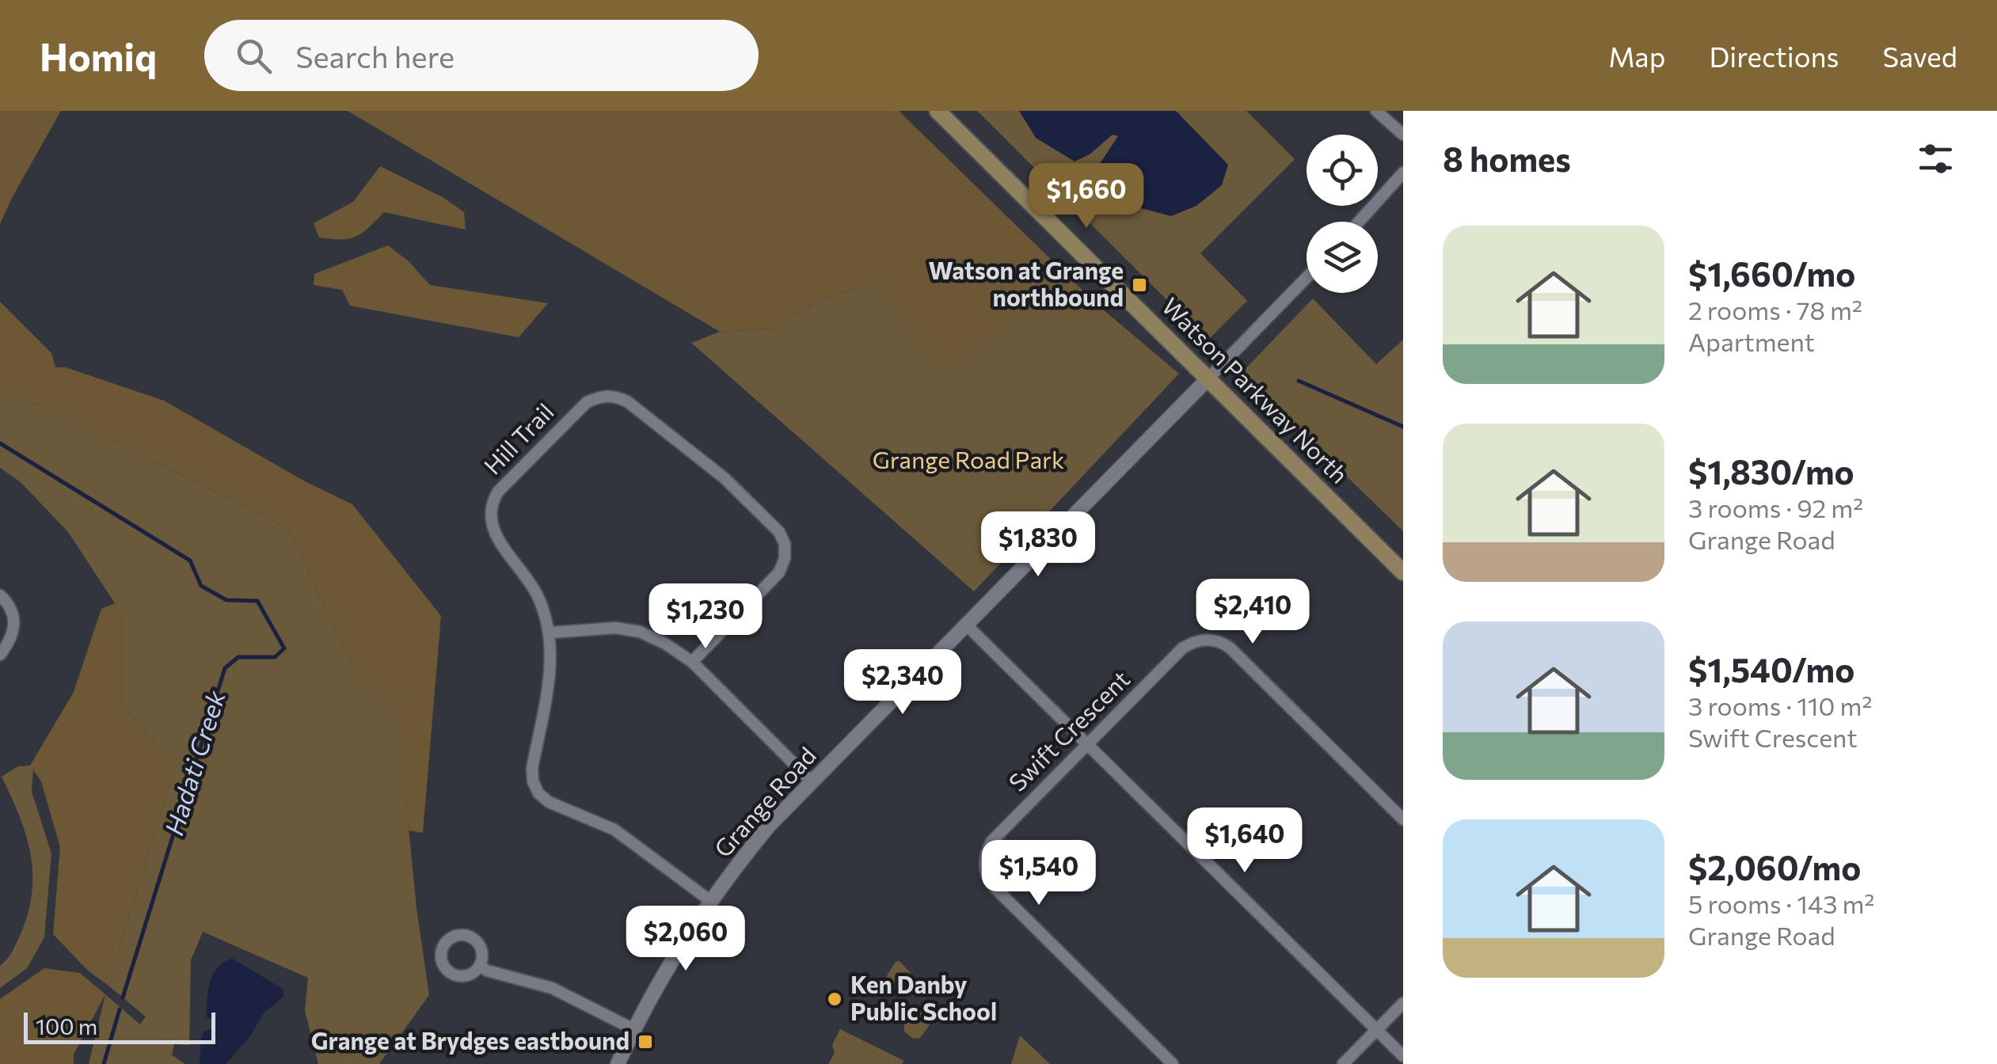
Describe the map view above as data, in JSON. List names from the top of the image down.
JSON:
{
  "streets": {
    "main road": ["Watson Parkway North"],
    "street": ["Hill Trail", "Swift Crescent", "Grange Road"]
  },
  "crossings": [
    ["Watson Parkway North", "Grange Road"],
    ["Hill Trail", "Grange Road"]
  ],
  "water": ["Hadati Creek"],
  "parks": ["Grange Road Park"],
  "places": {
    "transit": ["Watson at Grange northbound", "Grange at Brydges eastbound"],
    "other": ["Ken Danby Public School"]
  },
  "scale_bar": "100 m",
  "page": {
    "header": "Homiq",
    "search": "Search here",
    "nav": ["Map", "Directions", "Saved"],
    "heading": "8 homes",
    "price": [
      "$1,660",
      "$1,830",
      "$2,410",
      "$1,230",
      "$2,340",
      "$1,640",
      "$1,540",
      "$2,060"
    ],
    "list": [
      {
        "name": "$1,660/mo",
        "note": "2 rooms · 78 m² · Apartment"
      },
      {
        "name": "$1,830/mo",
        "note": "3 rooms · 92 m² · Grange Road"
      },
      {
        "name": "$1,540/mo",
        "note": "3 rooms · 110 m² · Swift Crescent"
      },
      {
        "name": "$2,060/mo",
        "note": "5 rooms · 143 m² · Grange Road"
      }
    ],
    "scale": "100 m"
  }
}
